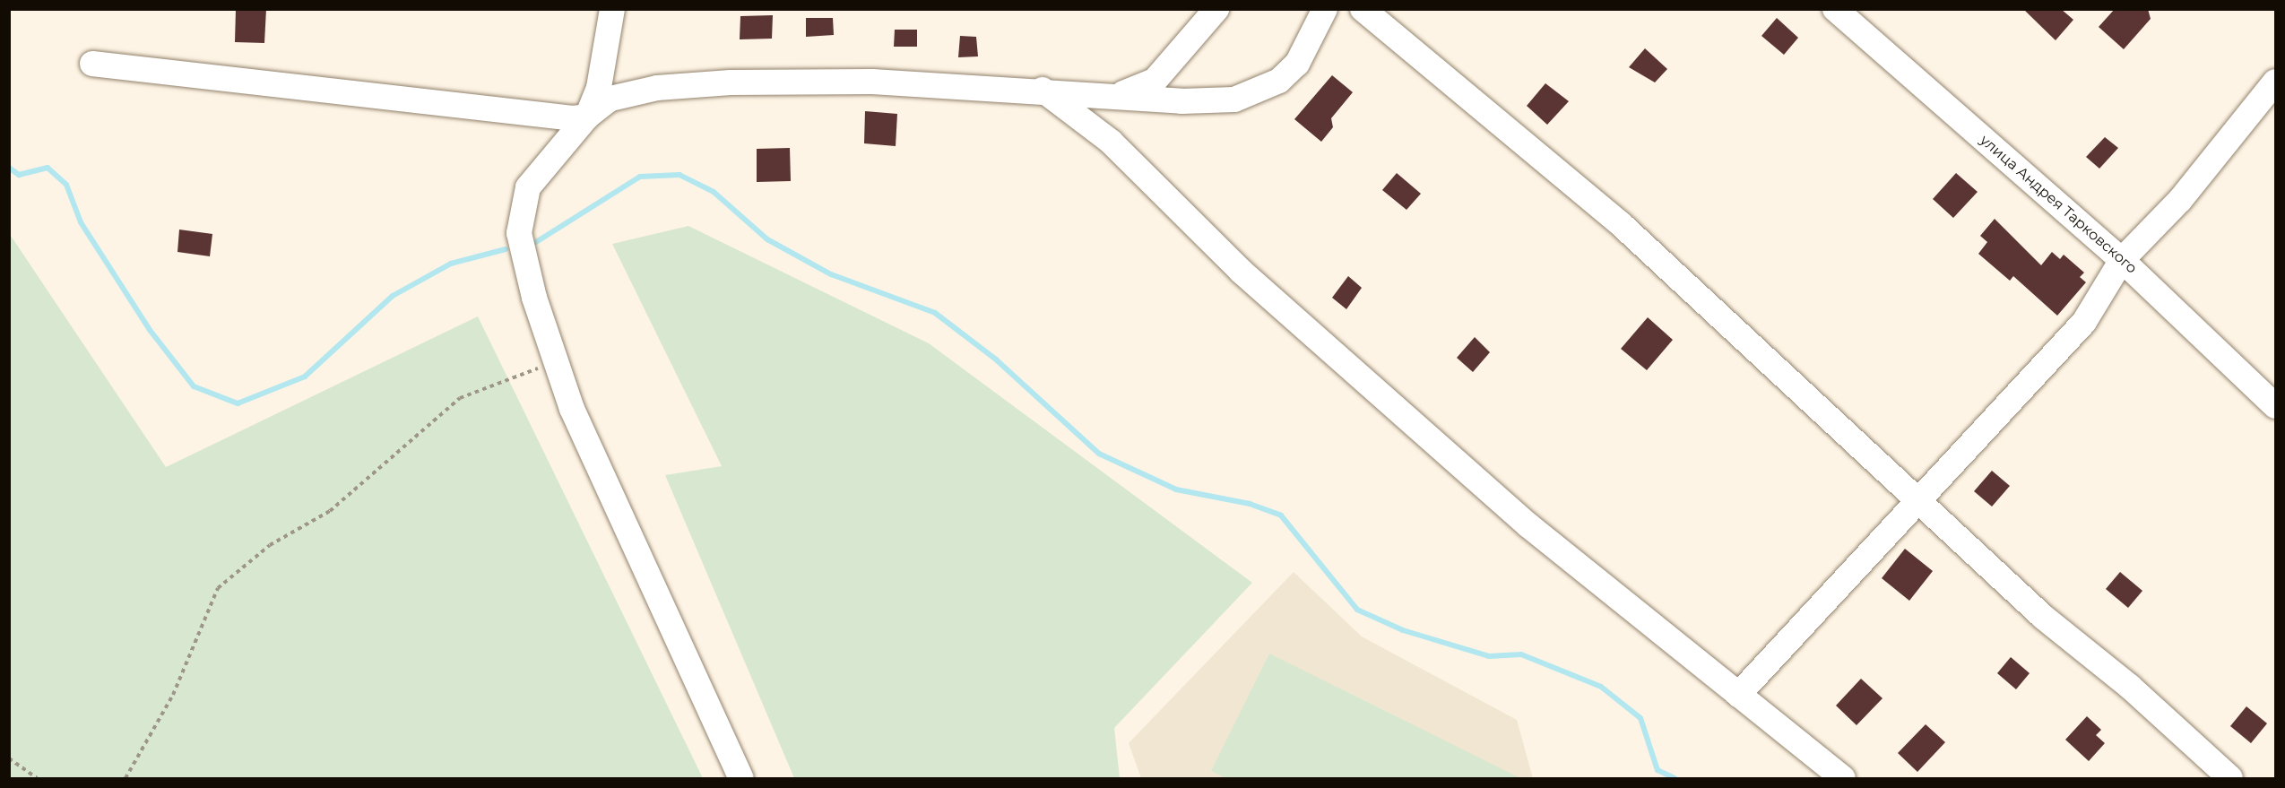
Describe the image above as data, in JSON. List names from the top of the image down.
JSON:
{
  "streets": {
    "street": ["улица Андрея Тарковского"]
  }
}
